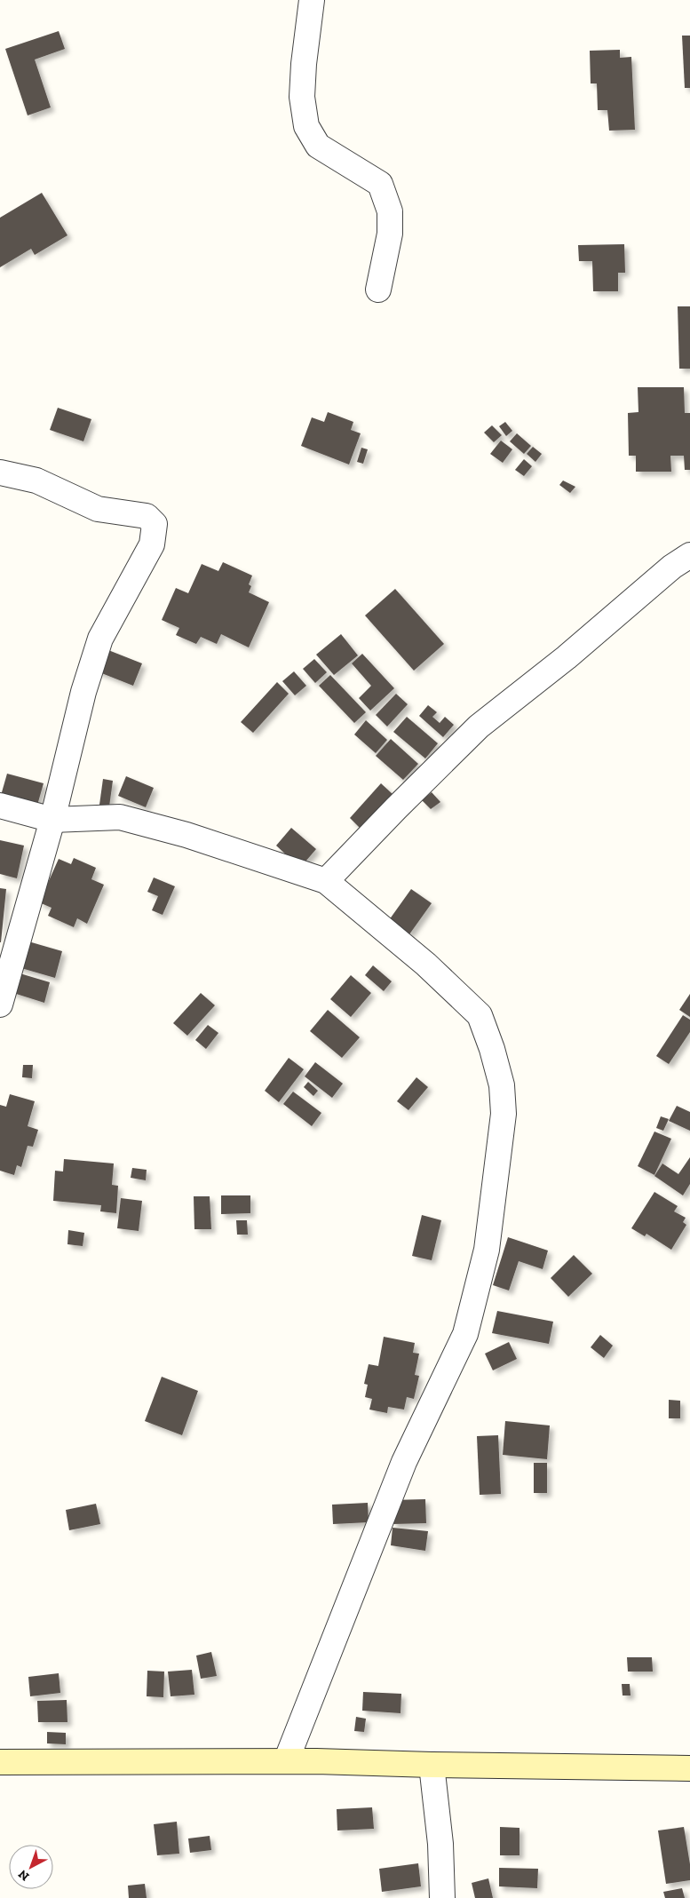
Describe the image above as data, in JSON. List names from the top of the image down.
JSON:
{
  "north": "bottom left"
}
